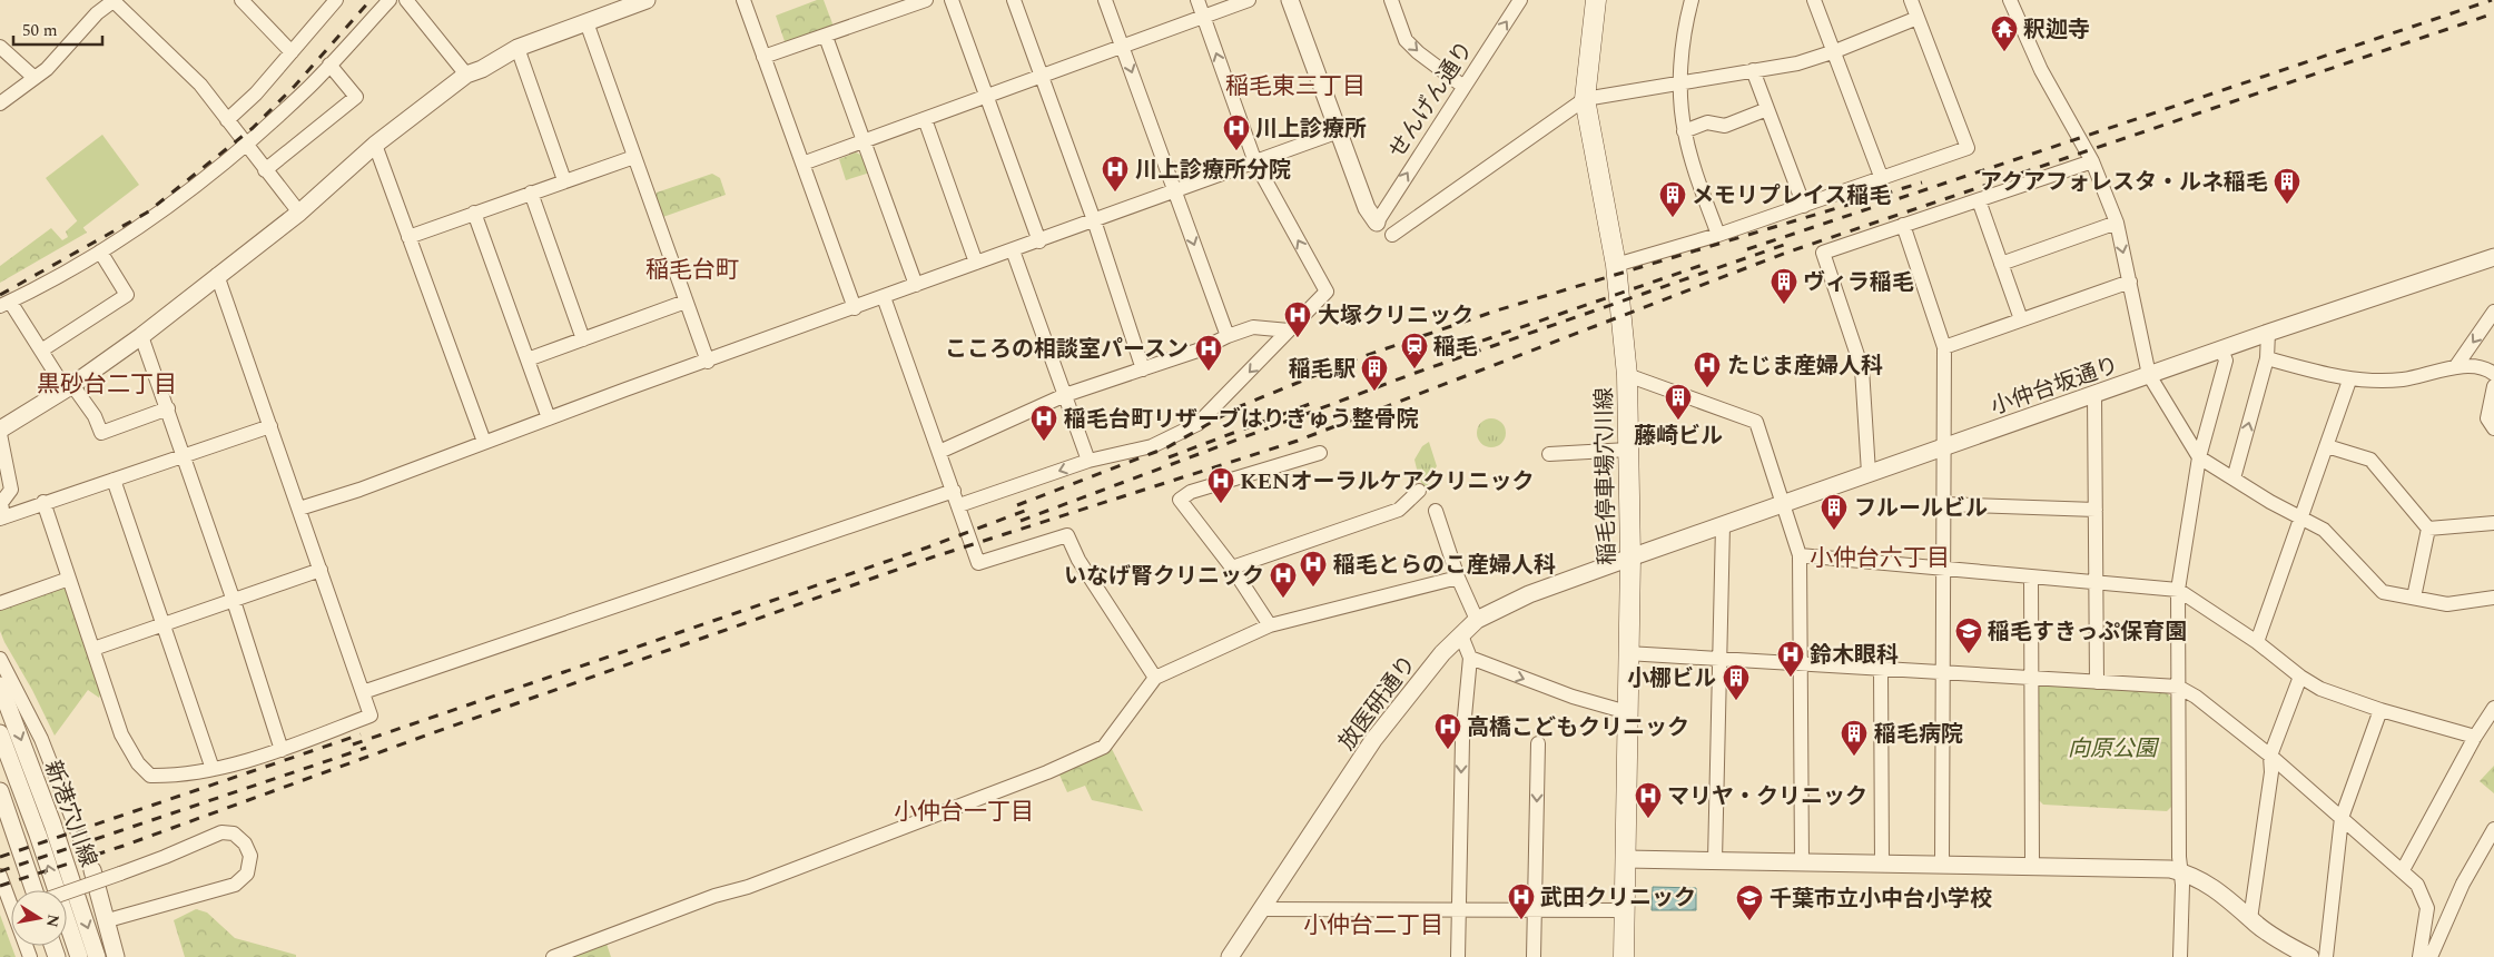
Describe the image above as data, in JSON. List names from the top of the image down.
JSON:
{
  "streets": {
    "main road": ["稲毛停車場穴川線"],
    "street": [
      "せんげん通り",
      "小仲台坂通り",
      "放医研通り",
      "新港穴川線"
    ]
  },
  "crossings": [
    ["小仲台坂通り", "稲毛停車場穴川線"],
    ["小仲台坂通り", "放医研通り"],
    ["稲毛停車場穴川線", "放医研通り"]
  ],
  "districts": [
    "稲毛東三丁目",
    "稲毛台町",
    "黒砂台二丁目",
    "小仲台六丁目",
    "小仲台一丁目",
    "小仲台二丁目"
  ],
  "parks": ["向原公園"],
  "places": {
    "temple": ["釈迦寺"],
    "hospital": [
      "川上診療所",
      "川上診療所分院",
      "大塚クリニック",
      "こころの相談室パースン",
      "たじま産婦人科",
      "稲毛台町リザーブはりきゅう整骨院",
      "KENオーラルケアクリニック",
      "稲毛とらのこ産婦人科",
      "いなげ腎クリニック",
      "鈴木眼科",
      "高橋こどもクリニック",
      "マリヤ・クリニック",
      "武田クリニック"
    ],
    "building": [
      "アクアフォレスタ・ルネ稲毛",
      "メモリプレイス稲毛",
      "ヴィラ稲毛",
      "稲毛駅",
      "藤崎ビル",
      "フルールビル",
      "小梛ビル",
      "稲毛病院"
    ],
    "station": ["稲毛"],
    "school or university": ["稲毛すきっぷ保育園", "千葉市立小中台小学校"]
  },
  "scale_bar": "50 m",
  "north": "right"
}
